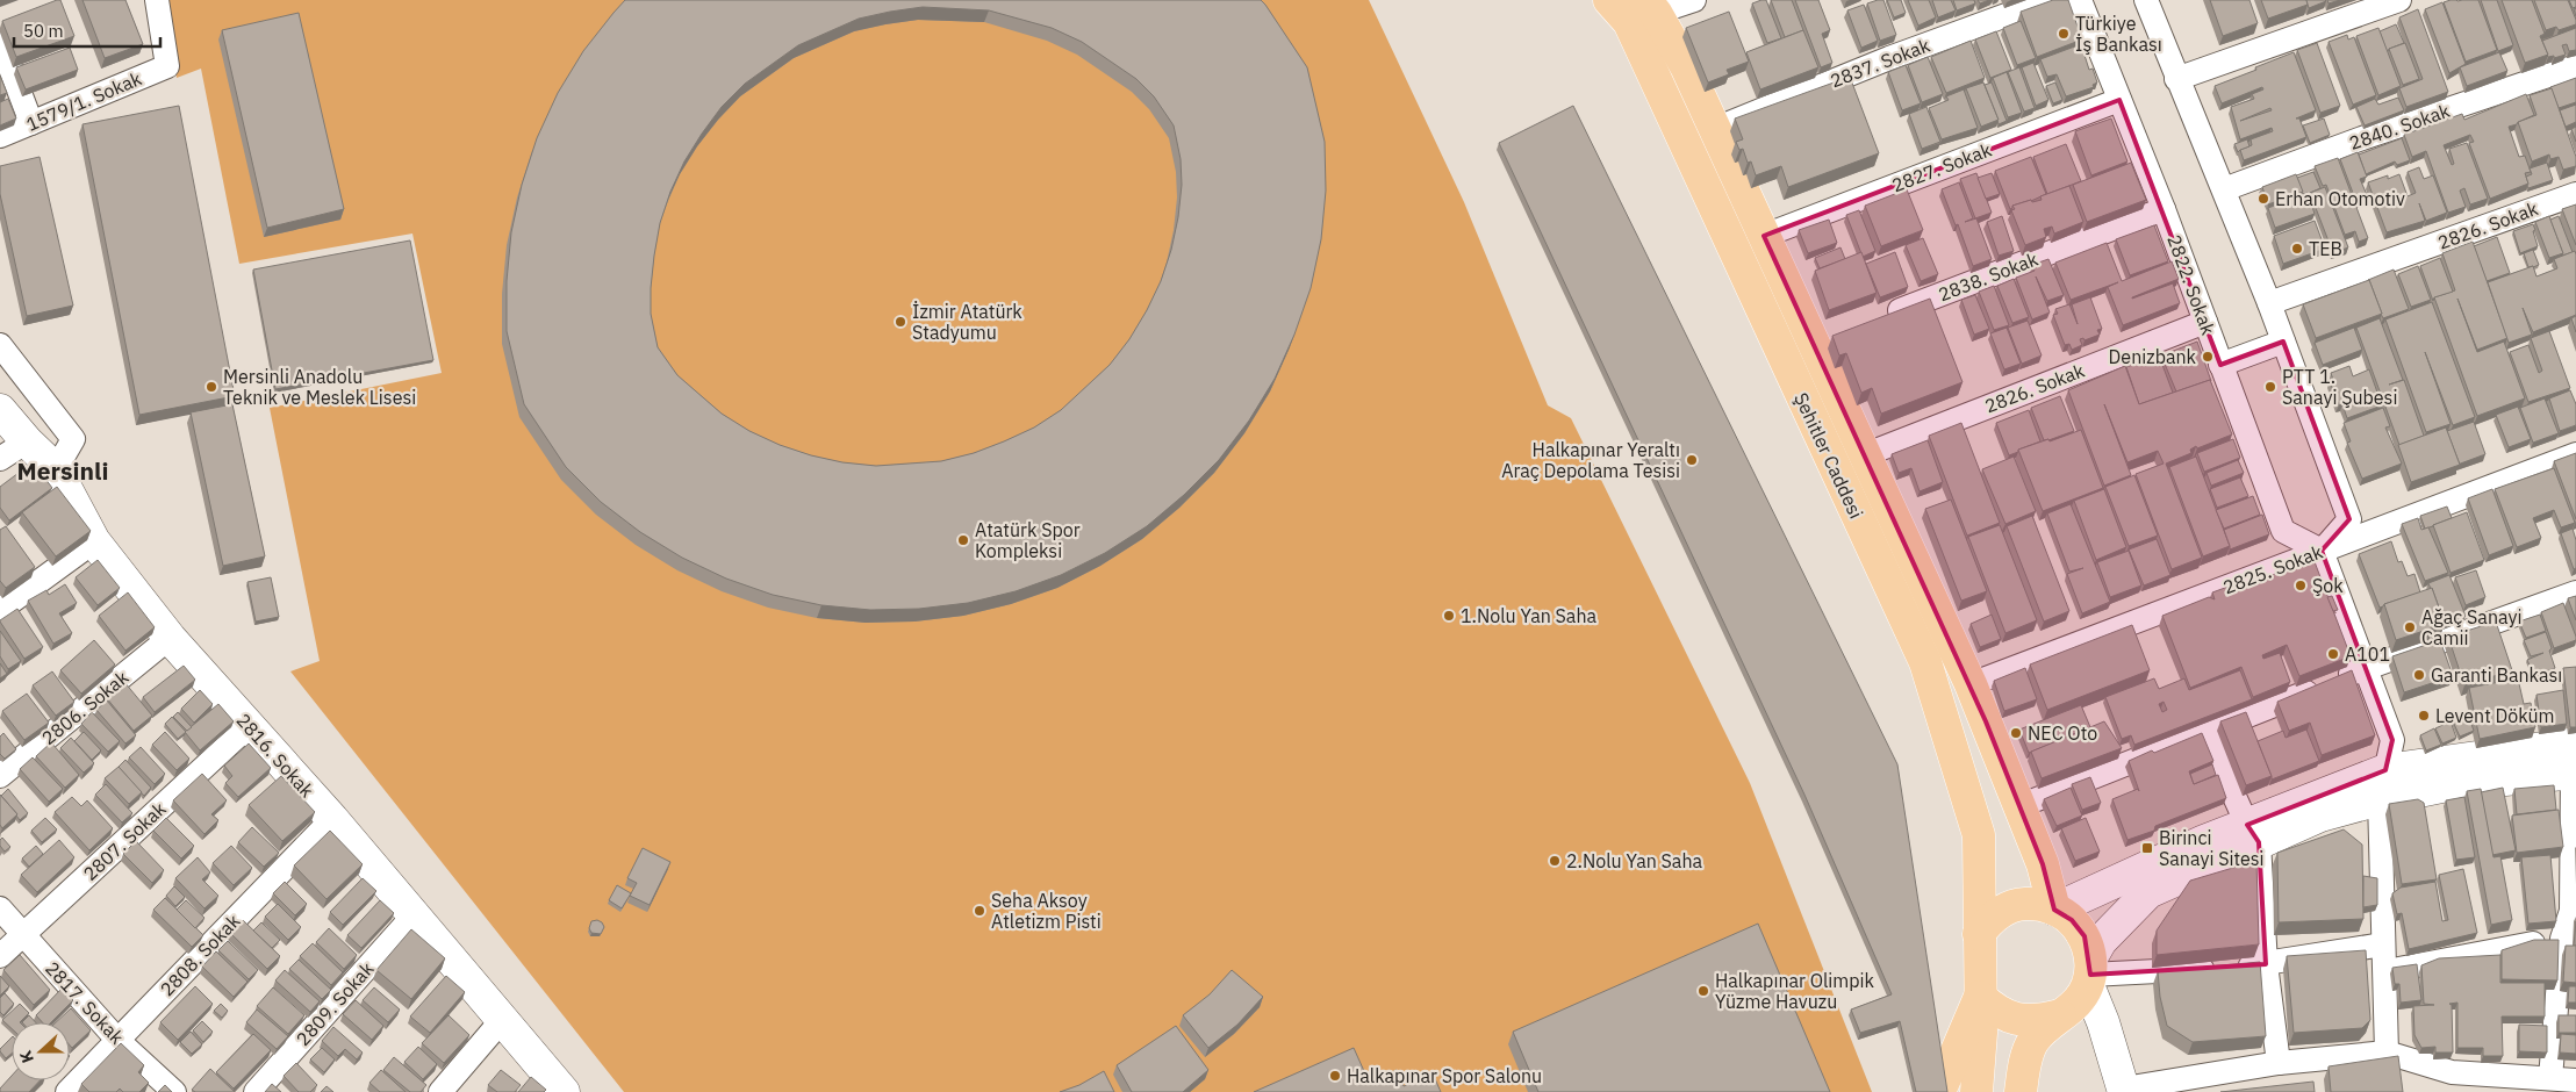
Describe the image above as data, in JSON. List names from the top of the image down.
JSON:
{
  "streets": {
    "main road": ["Şehitler Caddesi"],
    "street": [
      "2837. Sokak",
      "1579/1. Sokak",
      "2840. Sokak",
      "2827. Sokak",
      "2826. Sokak",
      "2838. Sokak",
      "2822. Sokak",
      "2825. Sokak",
      "2806. Sokak",
      "2816. Sokak",
      "2807. Sokak",
      "2808. Sokak",
      "2817. Sokak",
      "2809. Sokak"
    ]
  },
  "crossings": [
    ["2837. Sokak", "Şehitler Caddesi"],
    ["2827. Sokak", "2822. Sokak"],
    ["2827. Sokak", "Şehitler Caddesi"],
    ["2826. Sokak", "2822. Sokak"],
    ["2826. Sokak", "Şehitler Caddesi"],
    ["2838. Sokak", "2822. Sokak"],
    ["2822. Sokak", "2825. Sokak"],
    ["Şehitler Caddesi", "2825. Sokak"],
    ["2806. Sokak", "2816. Sokak"],
    ["2816. Sokak", "2807. Sokak"],
    ["2816. Sokak", "2808. Sokak"],
    ["2816. Sokak", "2809. Sokak"],
    ["2807. Sokak", "2817. Sokak"],
    ["2808. Sokak", "2817. Sokak"]
  ],
  "districts": ["Mersinli"],
  "places": {
    "other": [
      "Türkiye İş Bankası",
      "Erhan Otomotiv",
      "TEB",
      "İzmir Atatürk Stadyumu",
      "Denizbank",
      "Mersinli Anadolu Teknik ve Meslek Lisesi",
      "PTT 1. Sanayi Şubesi",
      "Halkapınar Yeraltı Araç Depolama Tesisi",
      "Atatürk Spor Kompleksi",
      "Şok",
      "1.Nolu Yan Saha",
      "Ağaç Sanayi Camii",
      "A101",
      "Garanti Bankası",
      "Levent Döküm",
      "NEC Oto",
      "2.Nolu Yan Saha",
      "Seha Aksoy Atletizm Pisti",
      "Halkapınar Olimpik Yüzme Havuzu",
      "Halkapınar Spor Salonu"
    ],
    "transit": ["Birinci Sanayi Sitesi"]
  },
  "scale_bar": "50 m",
  "north": "left"
}
